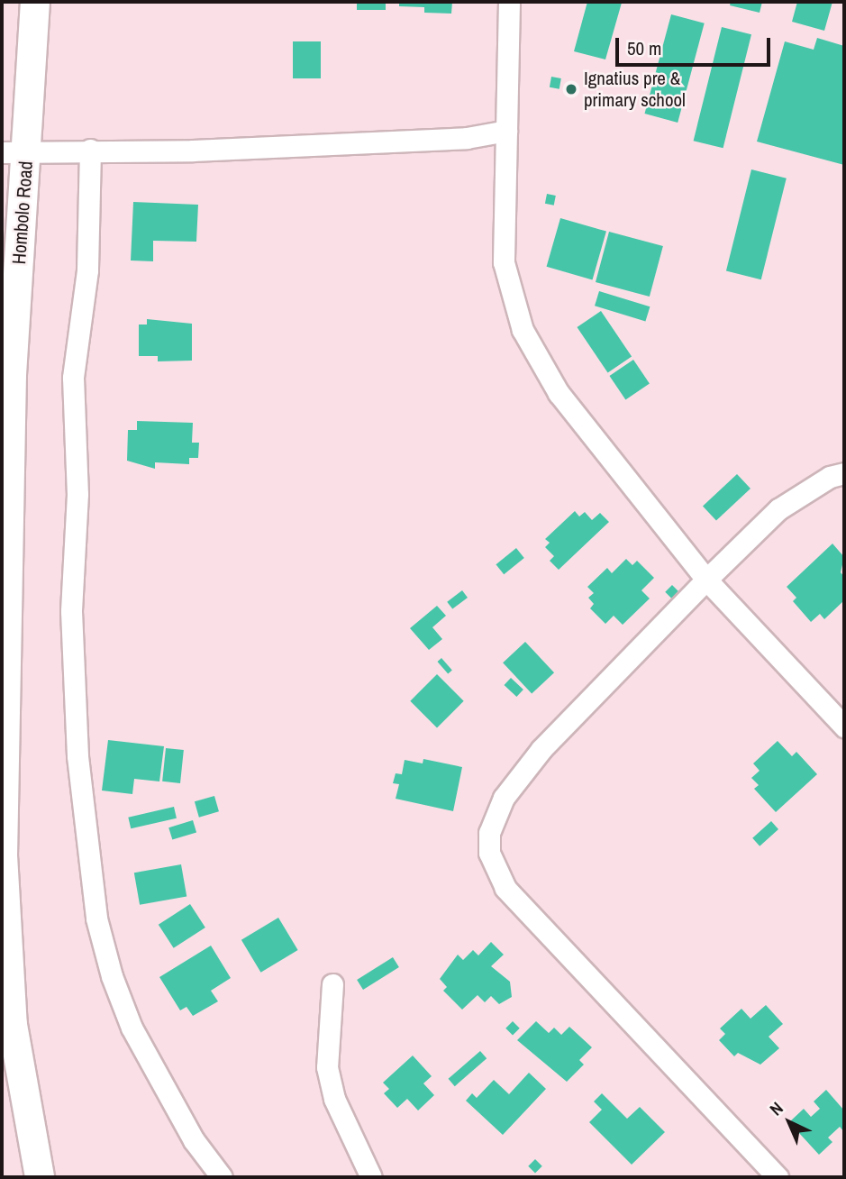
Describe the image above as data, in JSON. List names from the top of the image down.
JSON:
{
  "streets": {
    "street": ["Hombolo Road"]
  },
  "places": ["Ignatius pre & primary school"],
  "scale_bar": "50 m",
  "north": "top left"
}
